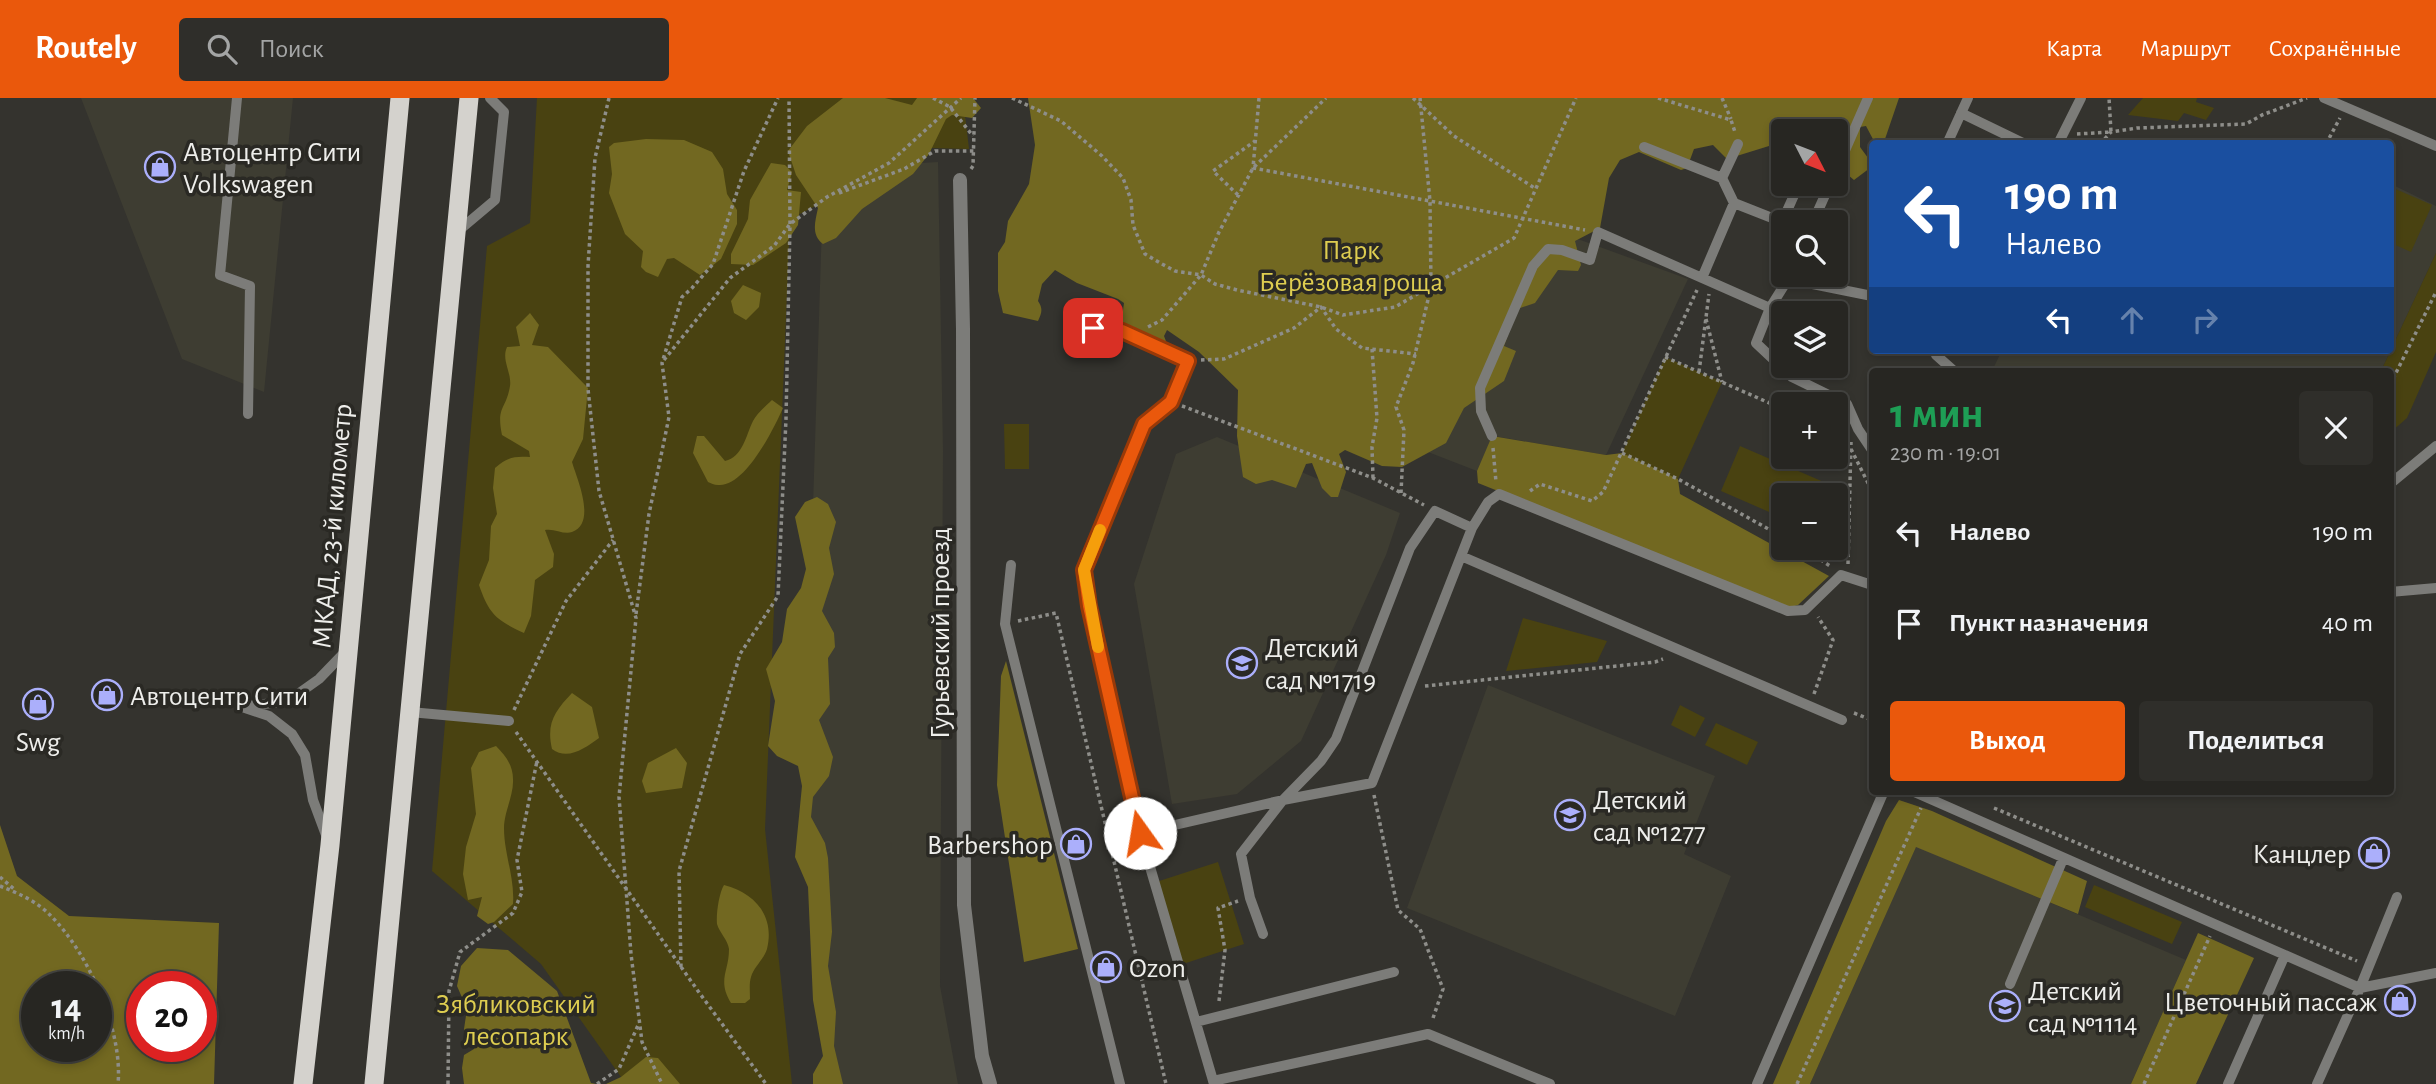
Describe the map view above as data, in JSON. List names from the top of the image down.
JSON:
{
  "streets": {
    "highway": ["МКАД, 23-й километр"],
    "street": ["Гурьевский проезд"]
  },
  "parks": ["Парк Берёзовая роща", "Зябликовский лесопарк"],
  "places": {
    "shop": [
      "Автоцентр Сити Volkswagen",
      "Автоцентр Сити",
      "Swg",
      "Barbershop",
      "Канцлер",
      "Ozon",
      "Цветочный пассаж"
    ],
    "school or university": ["Детский сад №1719", "Детский сад №1277", "Детский сад №1114"]
  },
  "north": "bottom right",
  "page": {
    "header": "Routely",
    "search": "Поиск",
    "nav": ["Карта", "Маршрут", "Сохранённые"],
    "map_buttons": ["+", "−"],
    "turn": ["190 m", "Налево"],
    "heading": ["1 мин", "230 m · 19:01"],
    "list": [
      {
        "name": "Налево",
        "value": "190 m"
      },
      {
        "name": "Пункт назначения",
        "value": "40 m"
      }
    ],
    "buttons": ["Выход", "Поделиться"],
    "speed": "14 km/h",
    "limit": "20"
  }
}
